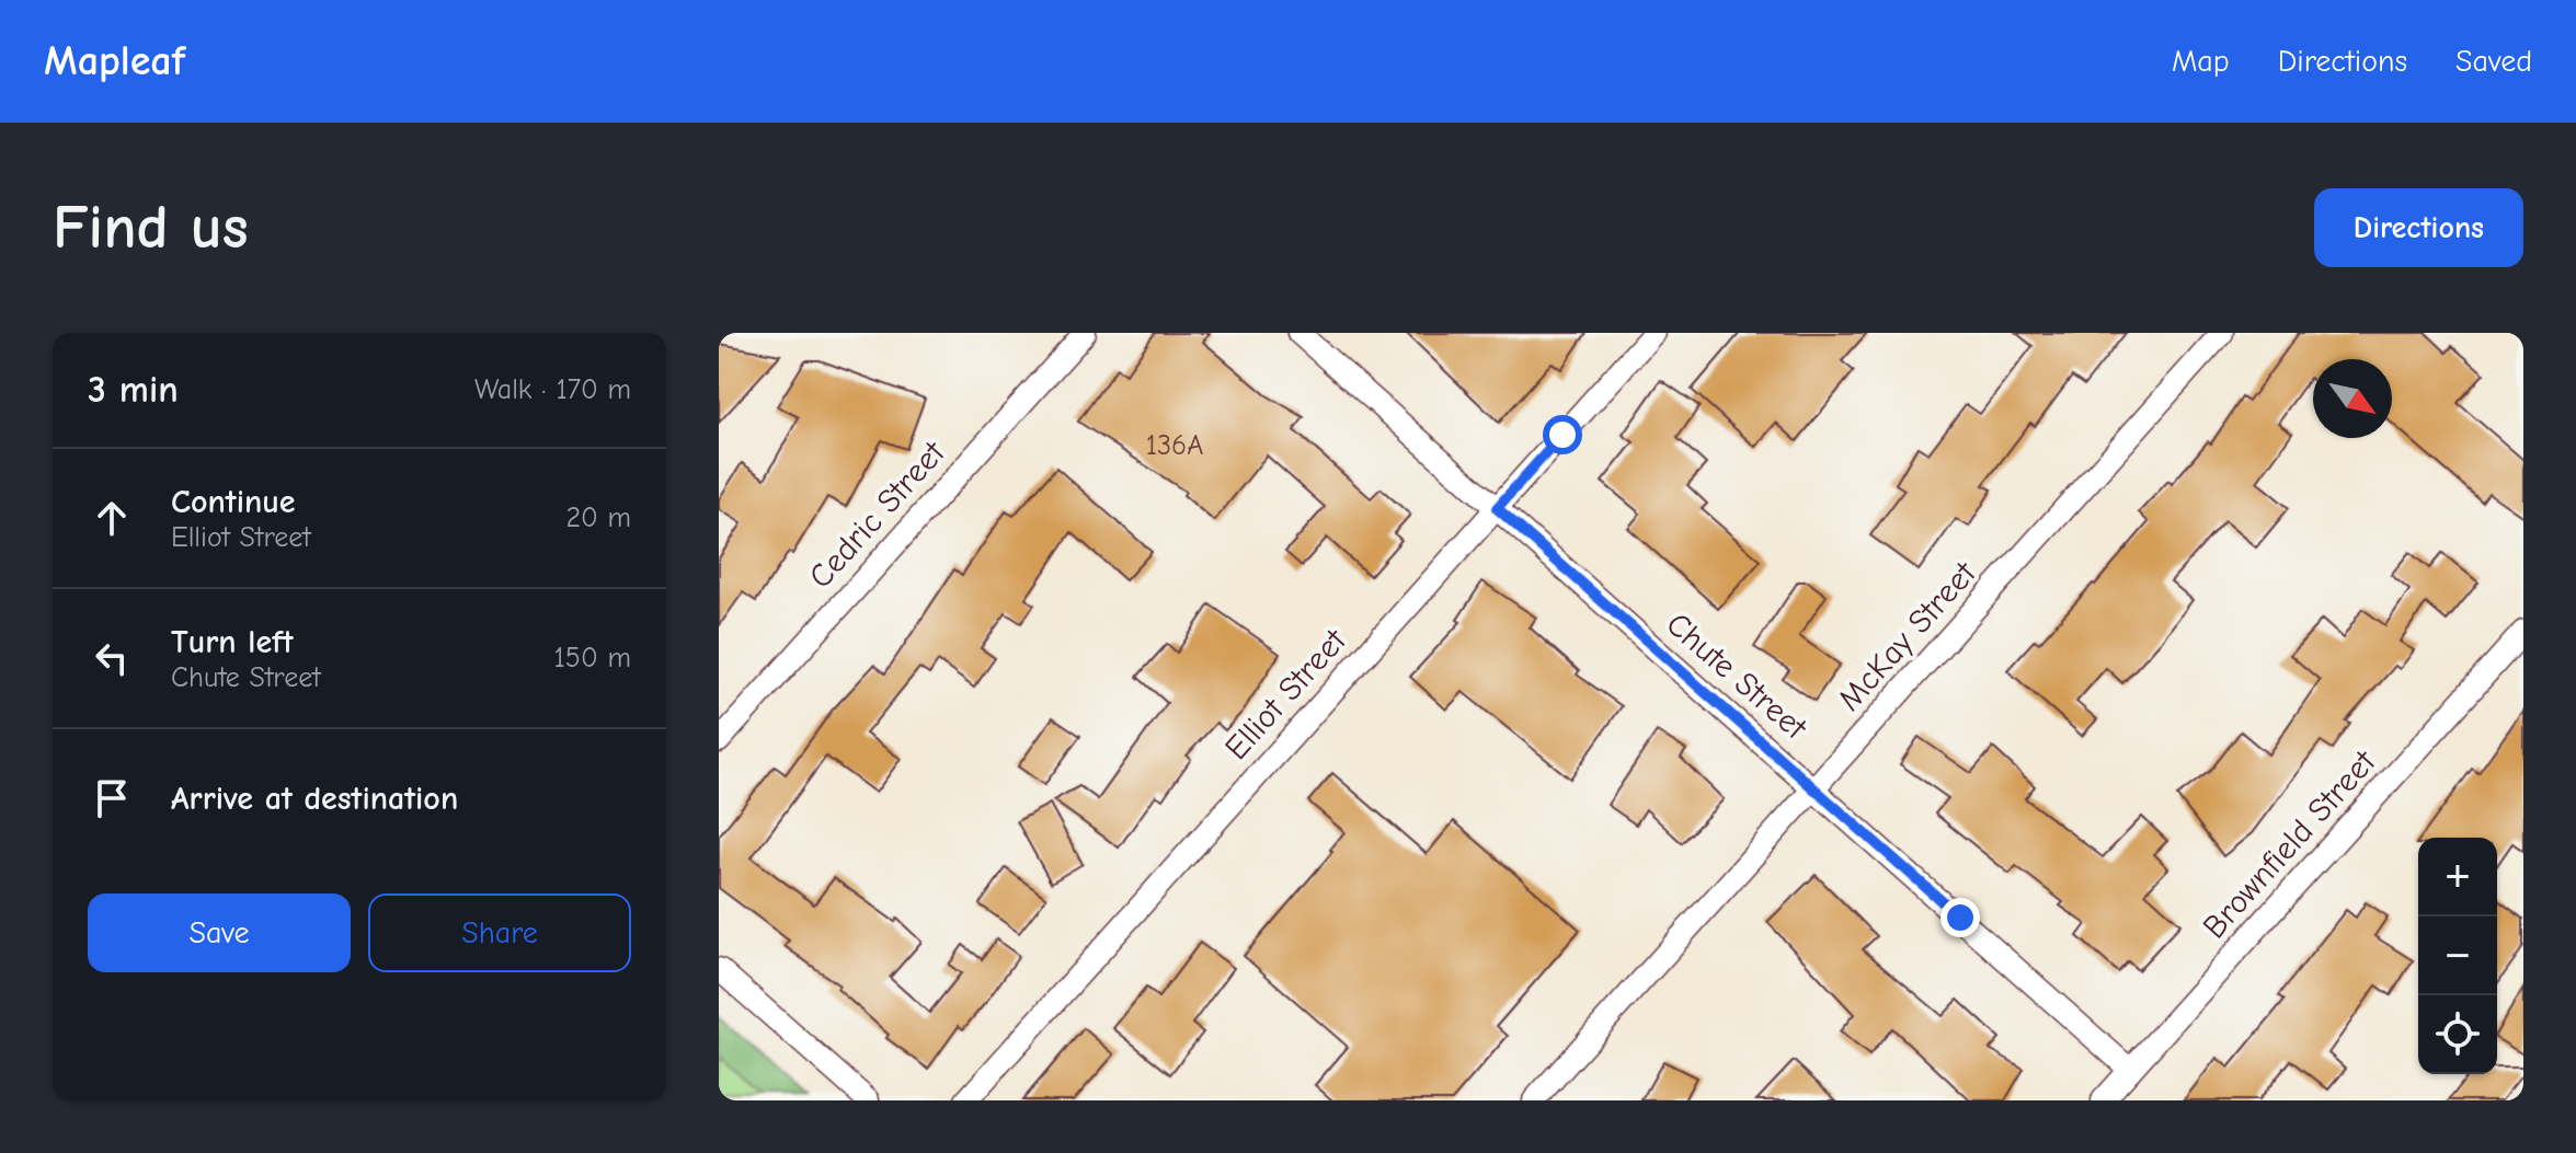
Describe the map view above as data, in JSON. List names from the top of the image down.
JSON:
{
  "streets": {
    "street": [
      "Cedric Street",
      "McKay Street",
      "Chute Street",
      "Elliot Street",
      "Brownfield Street"
    ]
  },
  "crossings": [
    ["McKay Street", "Chute Street"],
    ["Chute Street", "Elliot Street"],
    ["Chute Street", "Brownfield Street"]
  ],
  "house_numbers": ["136A"],
  "north": "bottom right",
  "page": {
    "header": "Mapleaf",
    "nav": ["Map", "Directions", "Saved"],
    "buttons": [
      "Directions",
      ["Save", "Share"]
    ],
    "title": "Find us",
    "heading": ["3 min", "Walk · 170 m"],
    "list": [
      ["Continue", "Elliot Street", "20 m"],
      ["Turn left", "Chute Street", "150 m"],
      "Arrive at destination"
    ],
    "map_buttons": ["+", "−"]
  }
}
